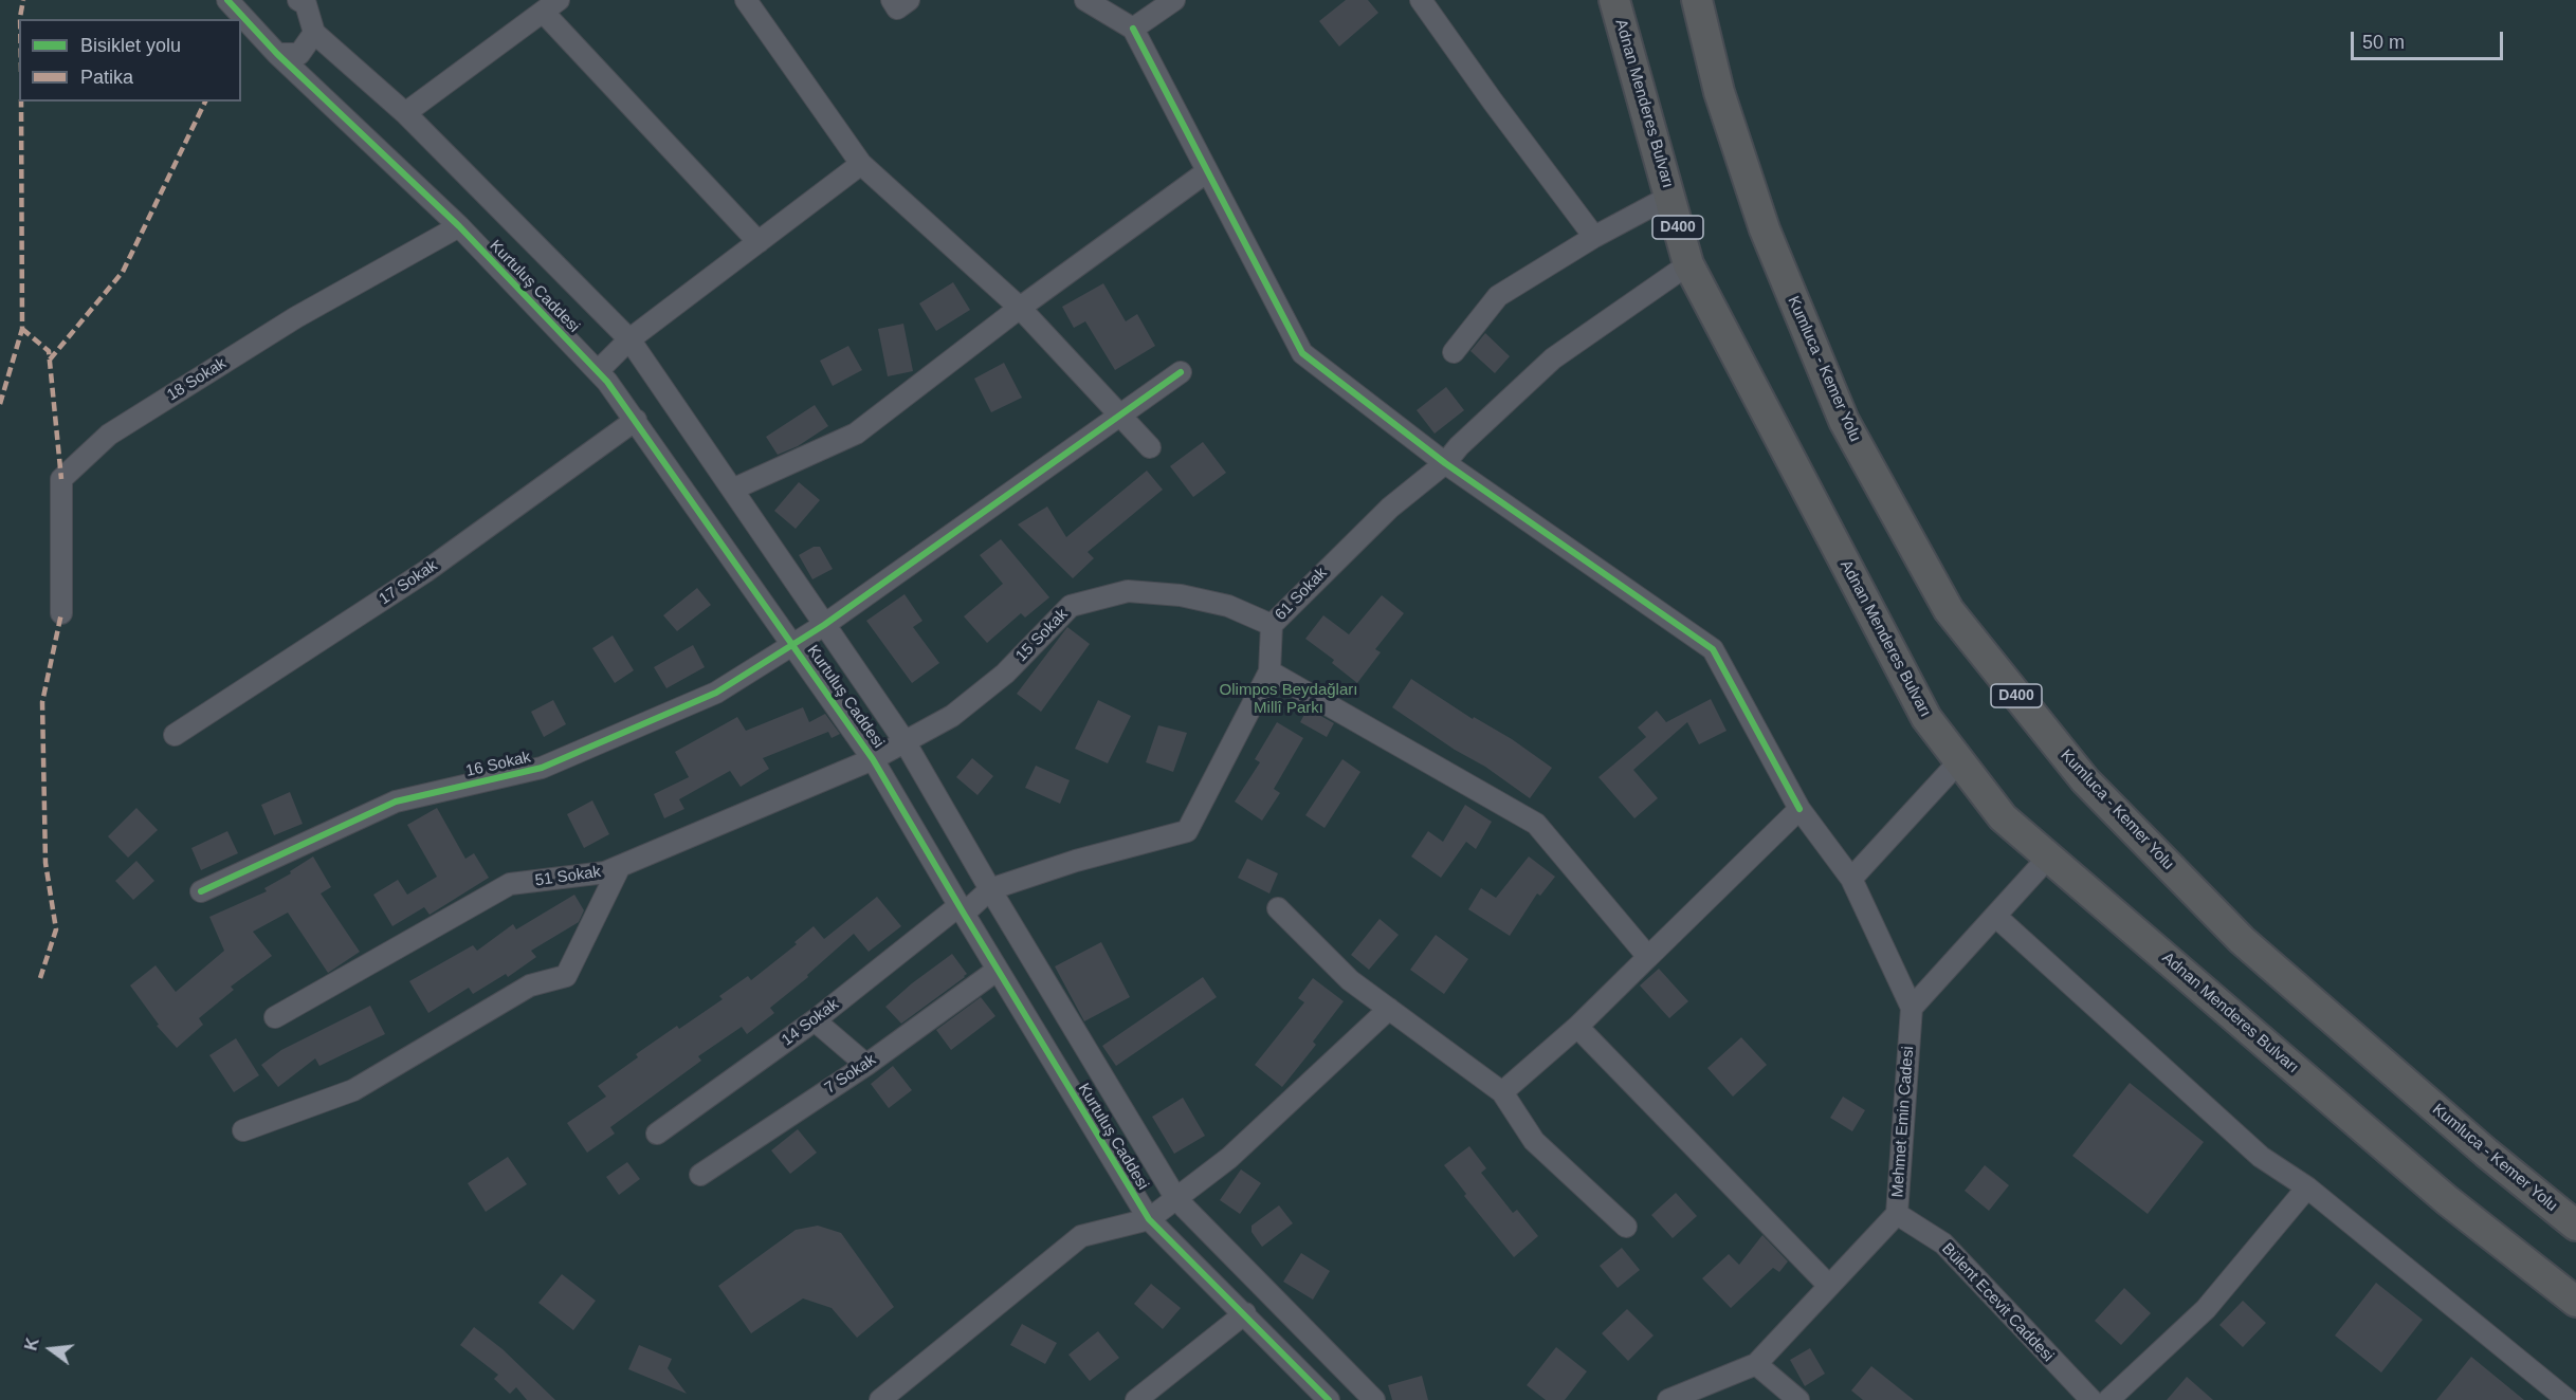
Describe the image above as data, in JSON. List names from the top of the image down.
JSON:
{
  "streets": {
    "highway": ["Adnan Menderes Bulvarı", "D400", "Kumluca - Kemer Yolu"],
    "street": [
      "Kurtuluş Caddesi",
      "18 Sokak",
      "17 Sokak",
      "61 Sokak",
      "15 Sokak",
      "16 Sokak",
      "51 Sokak",
      "14 Sokak",
      "7 Sokak",
      "Mehmet Emin Cadesi",
      "Bülent Ecevit Caddesi"
    ]
  },
  "crossings": [
    ["Adnan Menderes Bulvarı", "61 Sokak"],
    ["Kurtuluş Caddesi", "18 Sokak"],
    ["Kurtuluş Caddesi", "17 Sokak"],
    ["Kurtuluş Caddesi", "61 Sokak"],
    ["Kurtuluş Caddesi", "15 Sokak"],
    ["Kurtuluş Caddesi", "16 Sokak"],
    ["Kurtuluş Caddesi", "51 Sokak"],
    ["Kurtuluş Caddesi", "14 Sokak"],
    ["Kurtuluş Caddesi", "7 Sokak"],
    ["61 Sokak", "15 Sokak"],
    ["61 Sokak", "14 Sokak"],
    ["15 Sokak", "51 Sokak"],
    ["Mehmet Emin Cadesi", "Bülent Ecevit Caddesi"]
  ],
  "parks": ["Olimpos Beydağları Millî Parkı"],
  "legend": ["Bisiklet yolu", "Patika"],
  "scale_bar": "50 m",
  "north": "left"
}
